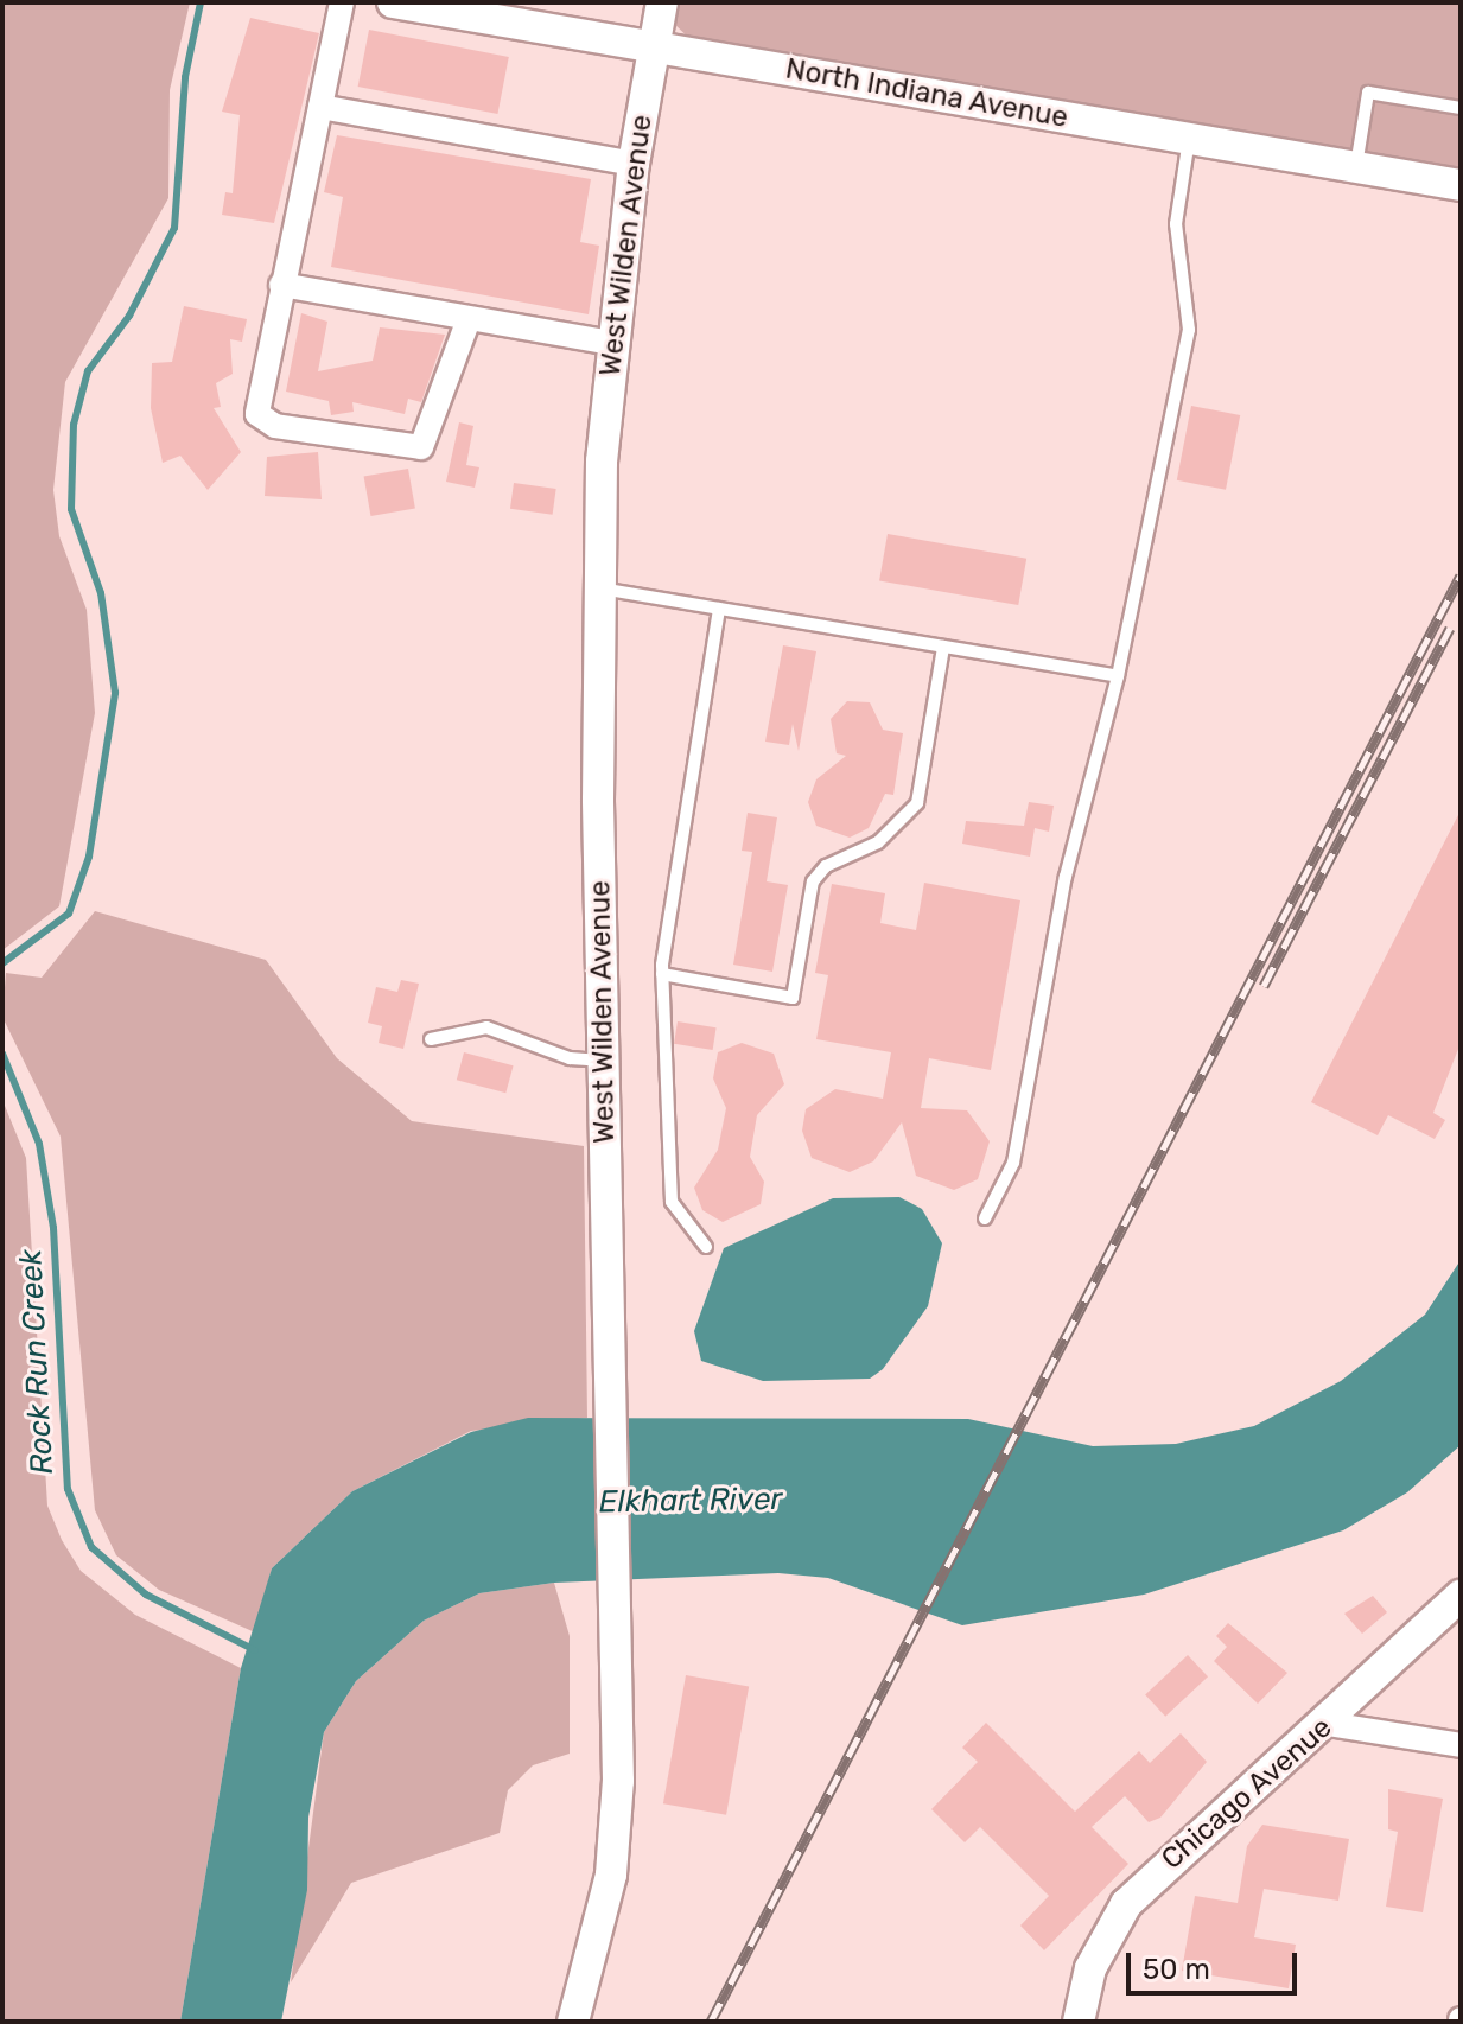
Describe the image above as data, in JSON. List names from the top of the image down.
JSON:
{
  "streets": {
    "street": ["North Indiana Avenue", "West Wilden Avenue", "Chicago Avenue"]
  },
  "crossings": [
    ["North Indiana Avenue", "West Wilden Avenue"]
  ],
  "water": ["Rock Run Creek", "Elkhart River"],
  "scale_bar": "50 m"
}
